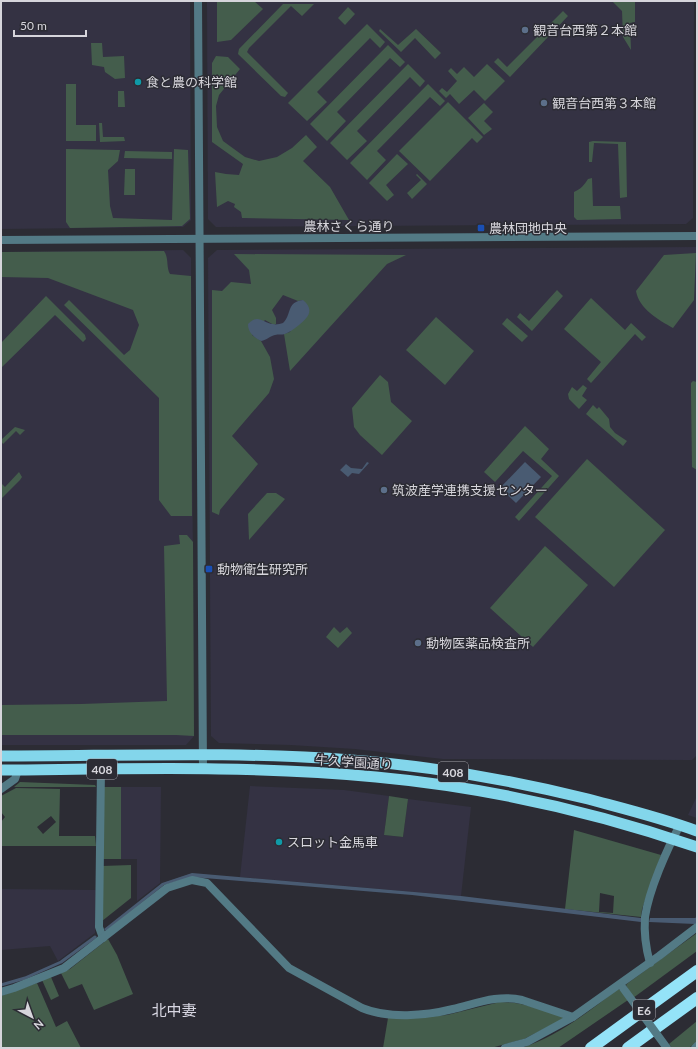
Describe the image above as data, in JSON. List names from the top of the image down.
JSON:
{
  "streets": {
    "highway": ["牛久学園通り", "408", "E6"],
    "street": ["農林さくら通り"]
  },
  "districts": ["北中妻"],
  "places": {
    "other": [
      "観音台西第２本館",
      "食と農の科学館",
      "観音台西第３本館",
      "筑波産学連携支援センター",
      "動物医薬品検査所",
      "スロット金馬車"
    ],
    "transit": ["農林団地中央", "動物衛生研究所"]
  },
  "scale_bar": "50 m",
  "north": "bottom right"
}
